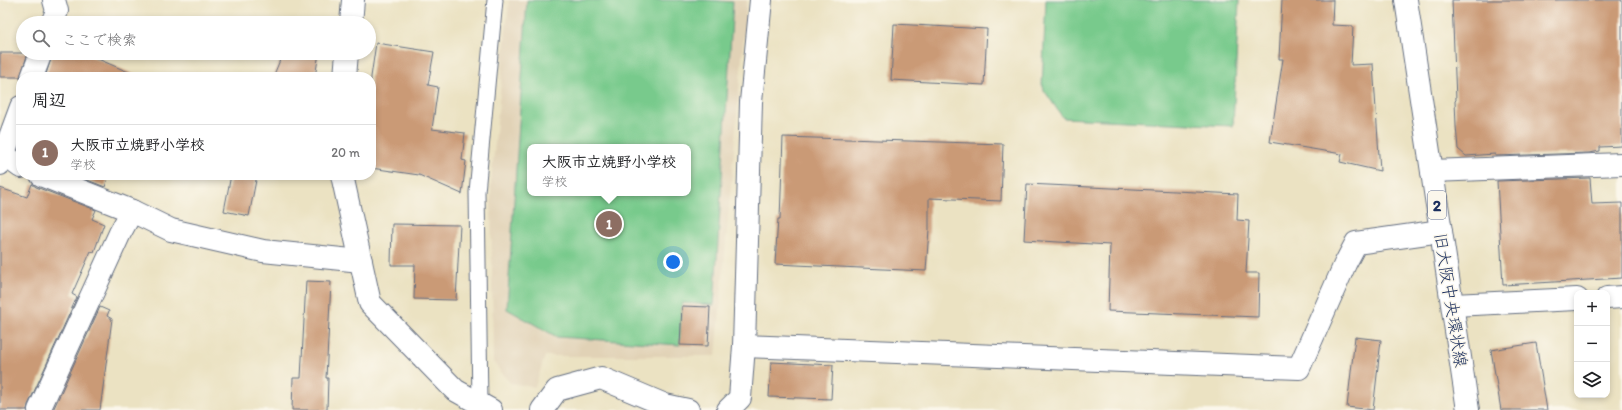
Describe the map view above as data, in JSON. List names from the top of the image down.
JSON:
{
  "streets": {
    "street": ["2", "旧大阪中央環状線"]
  },
  "page": {
    "search": "ここで検索",
    "heading": "周辺",
    "list": [
      {
        "mark": "1",
        "name": "大阪市立焼野小学校",
        "note": "学校",
        "value": "20 m"
      }
    ],
    "popup": ["大阪市立焼野小学校", "学校"],
    "pins": "1",
    "map_buttons": ["+", "−"]
  }
}
